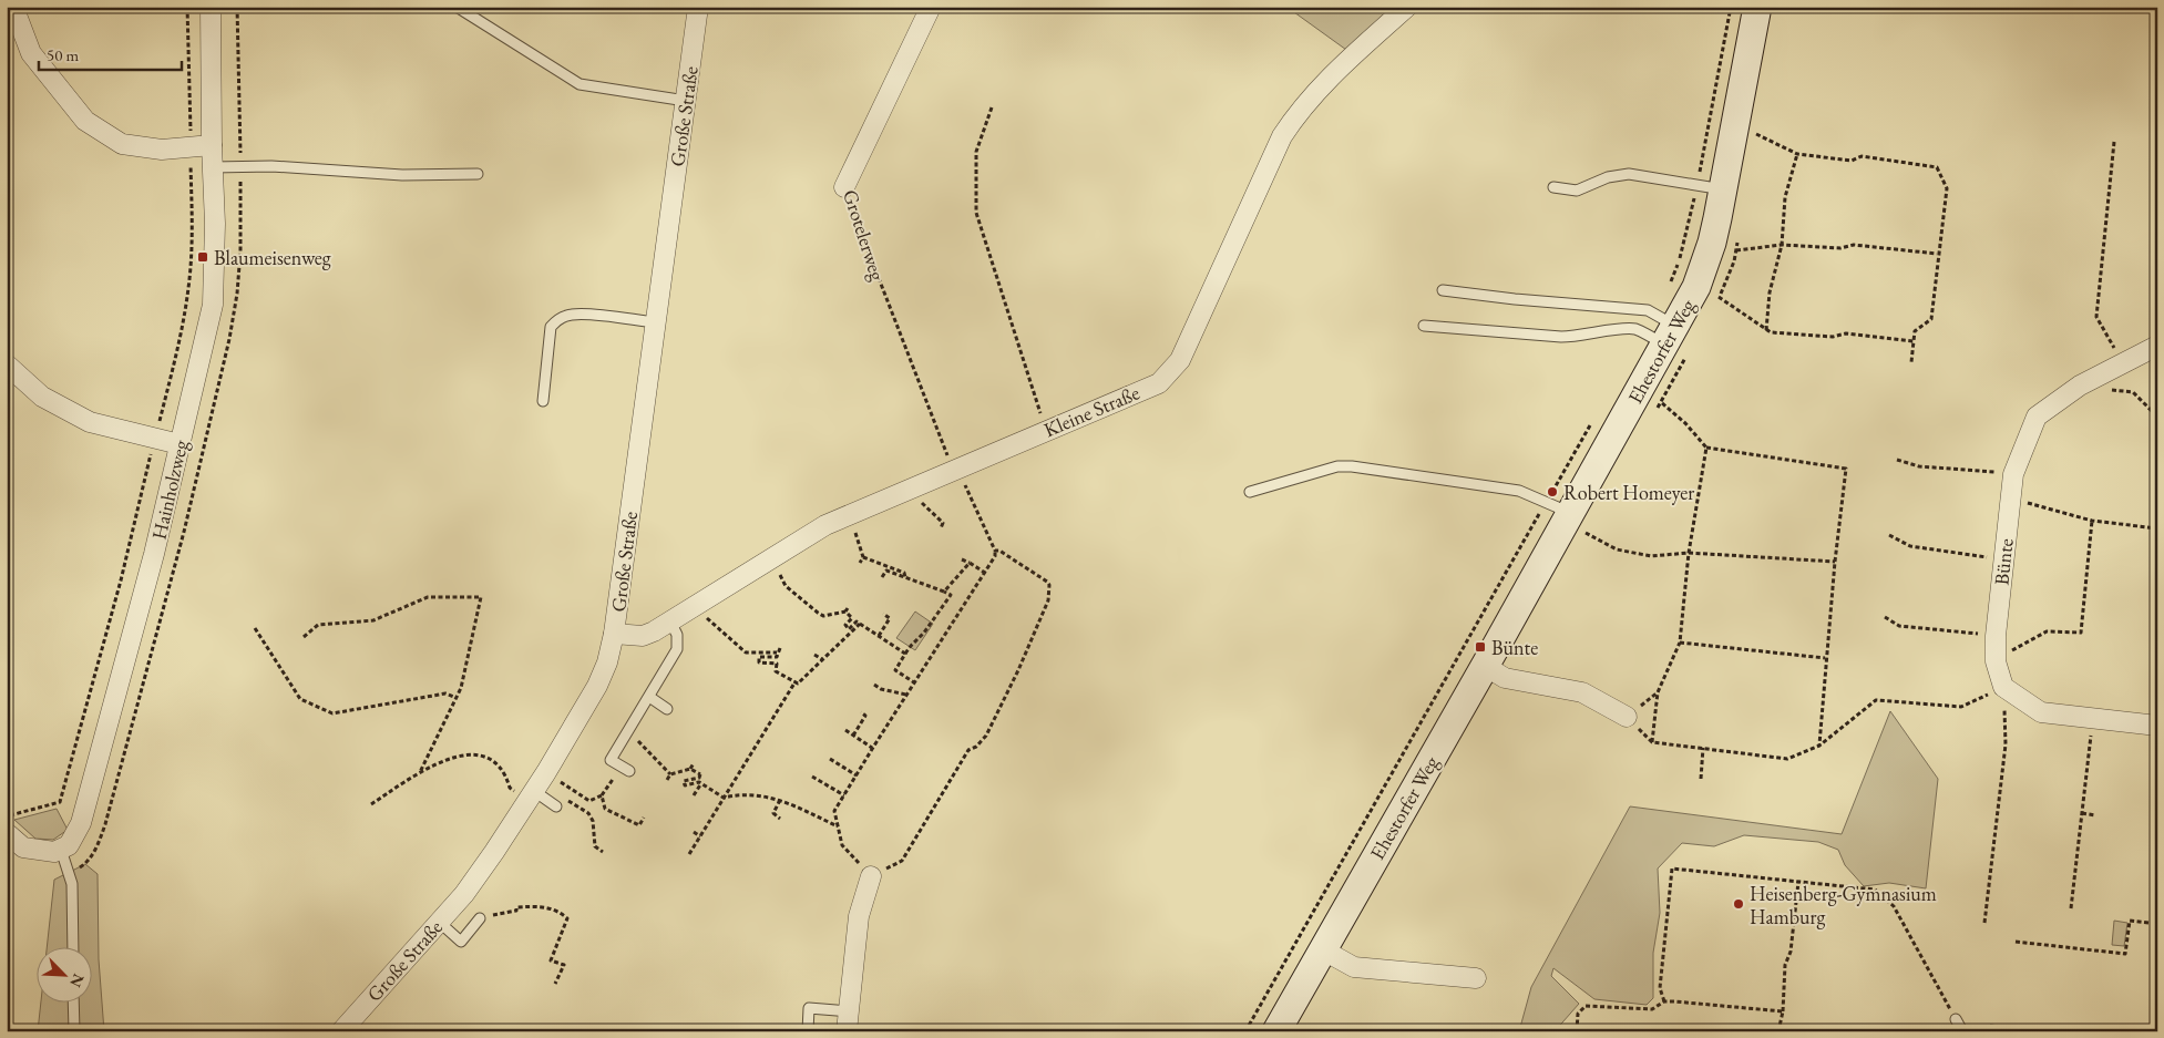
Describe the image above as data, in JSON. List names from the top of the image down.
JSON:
{
  "streets": {
    "main road": ["Ehestorfer Weg"],
    "street": [
      "Große Straße",
      "Grotelerweg",
      "Kleine Straße",
      "Hainholzweg",
      "Bünte"
    ]
  },
  "crossings": [
    ["Große Straße", "Kleine Straße"],
    ["Grotelerweg", "Kleine Straße"]
  ],
  "places": {
    "transit": ["Blaumeisenweg", "Bünte"],
    "other": ["Robert Homeyer", "Heisenberg-Gymnasium Hamburg"]
  },
  "scale_bar": "50 m",
  "north": "bottom right"
}
